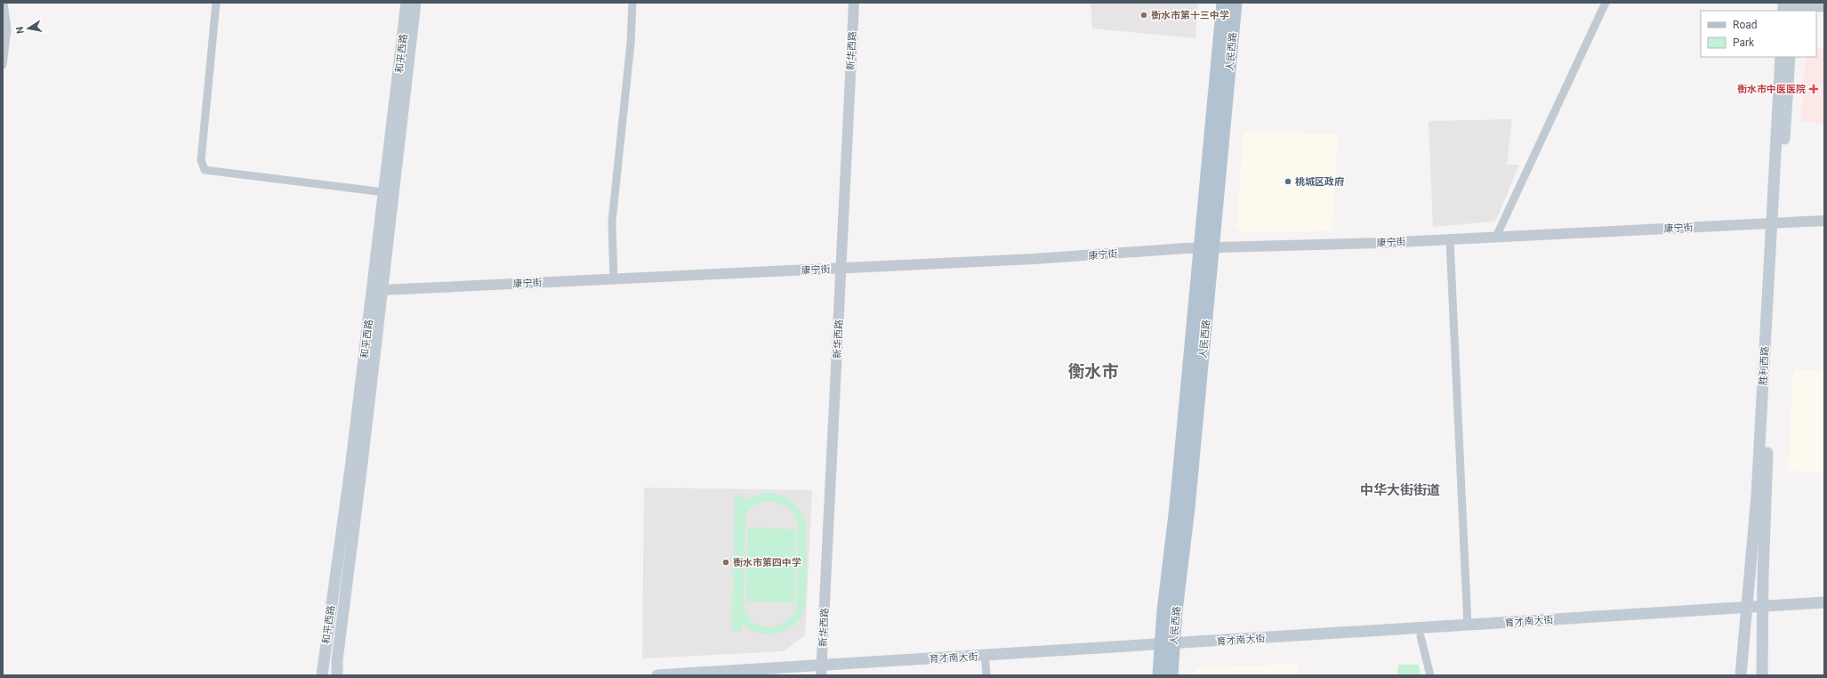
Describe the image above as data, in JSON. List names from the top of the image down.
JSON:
{
  "streets": {
    "main road": [
      "人民西路",
      "和平西路",
      "胜利西路",
      "育才南大街"
    ],
    "street": ["新华西路", "康宁街"]
  },
  "crossings": [
    ["新华西路", "康宁街"],
    ["新华西路", "育才南大街"],
    ["人民西路", "康宁街"],
    ["人民西路", "育才南大街"],
    ["和平西路", "康宁街"],
    ["康宁街", "胜利西路"],
    ["胜利西路", "育才南大街"]
  ],
  "districts": ["衡水市", "中华大街街道"],
  "places": {
    "other": ["衡水市第十三中学", "桃城区政府", "衡水市第四中学"],
    "health": ["衡水市中医医院"]
  },
  "legend": ["Road", "Park"],
  "north": "left"
}
